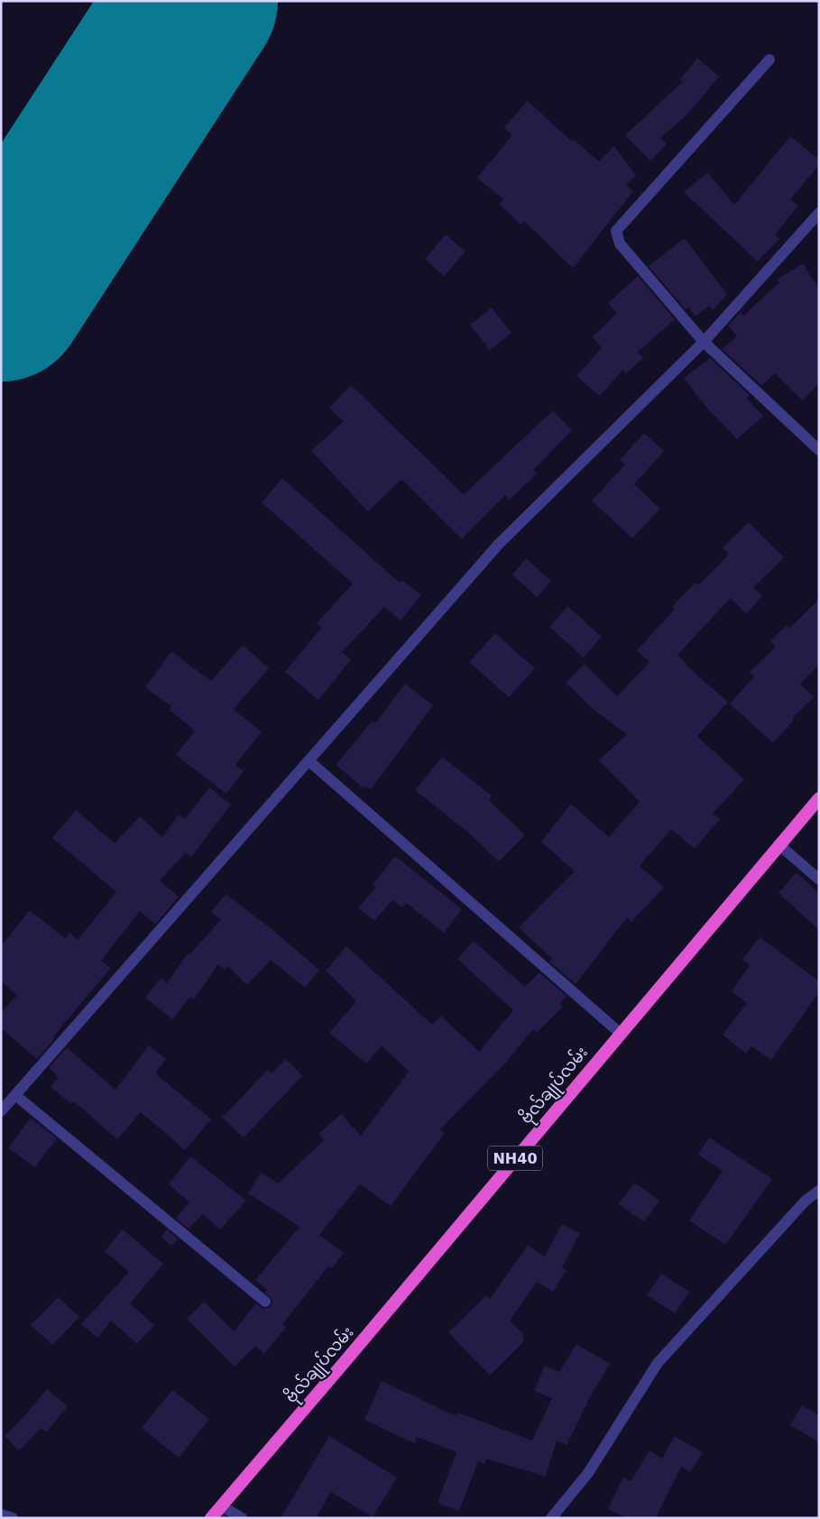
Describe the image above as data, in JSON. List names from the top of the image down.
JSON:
{
  "streets": {
    "highway": ["ဗိုလ်ချုပ်လမ်း", "NH40"]
  }
}
